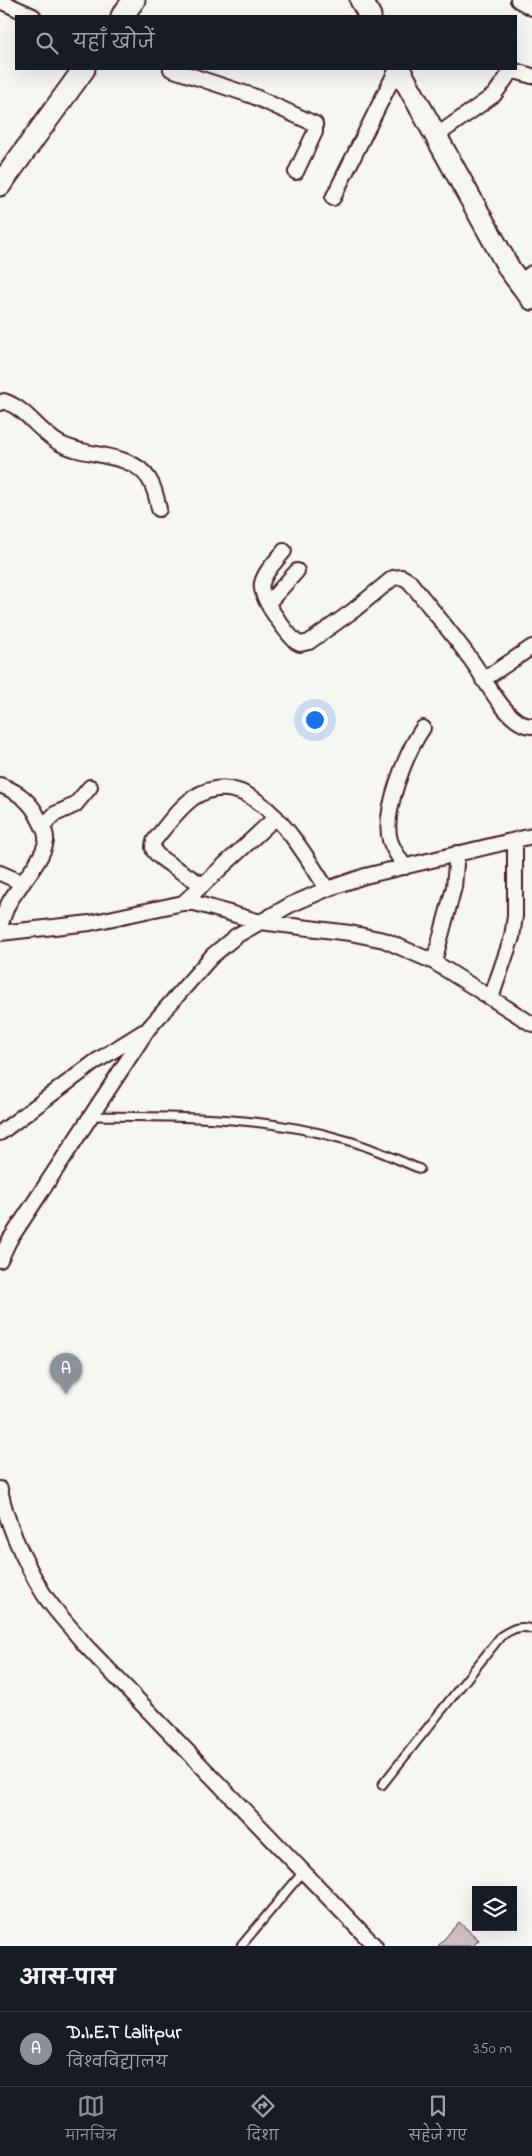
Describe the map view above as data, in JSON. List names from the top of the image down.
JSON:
{
  "page": {
    "search": "यहाँ खोजें",
    "pins": "A",
    "heading": "आस-पास",
    "list": [
      {
        "mark": "A",
        "name": "D.I.E.T Lalitpur",
        "note": "विश्वविद्यालय",
        "value": "350 m"
      }
    ],
    "nav": ["मानचित्र", "दिशा", "सहेजे गए"]
  }
}
